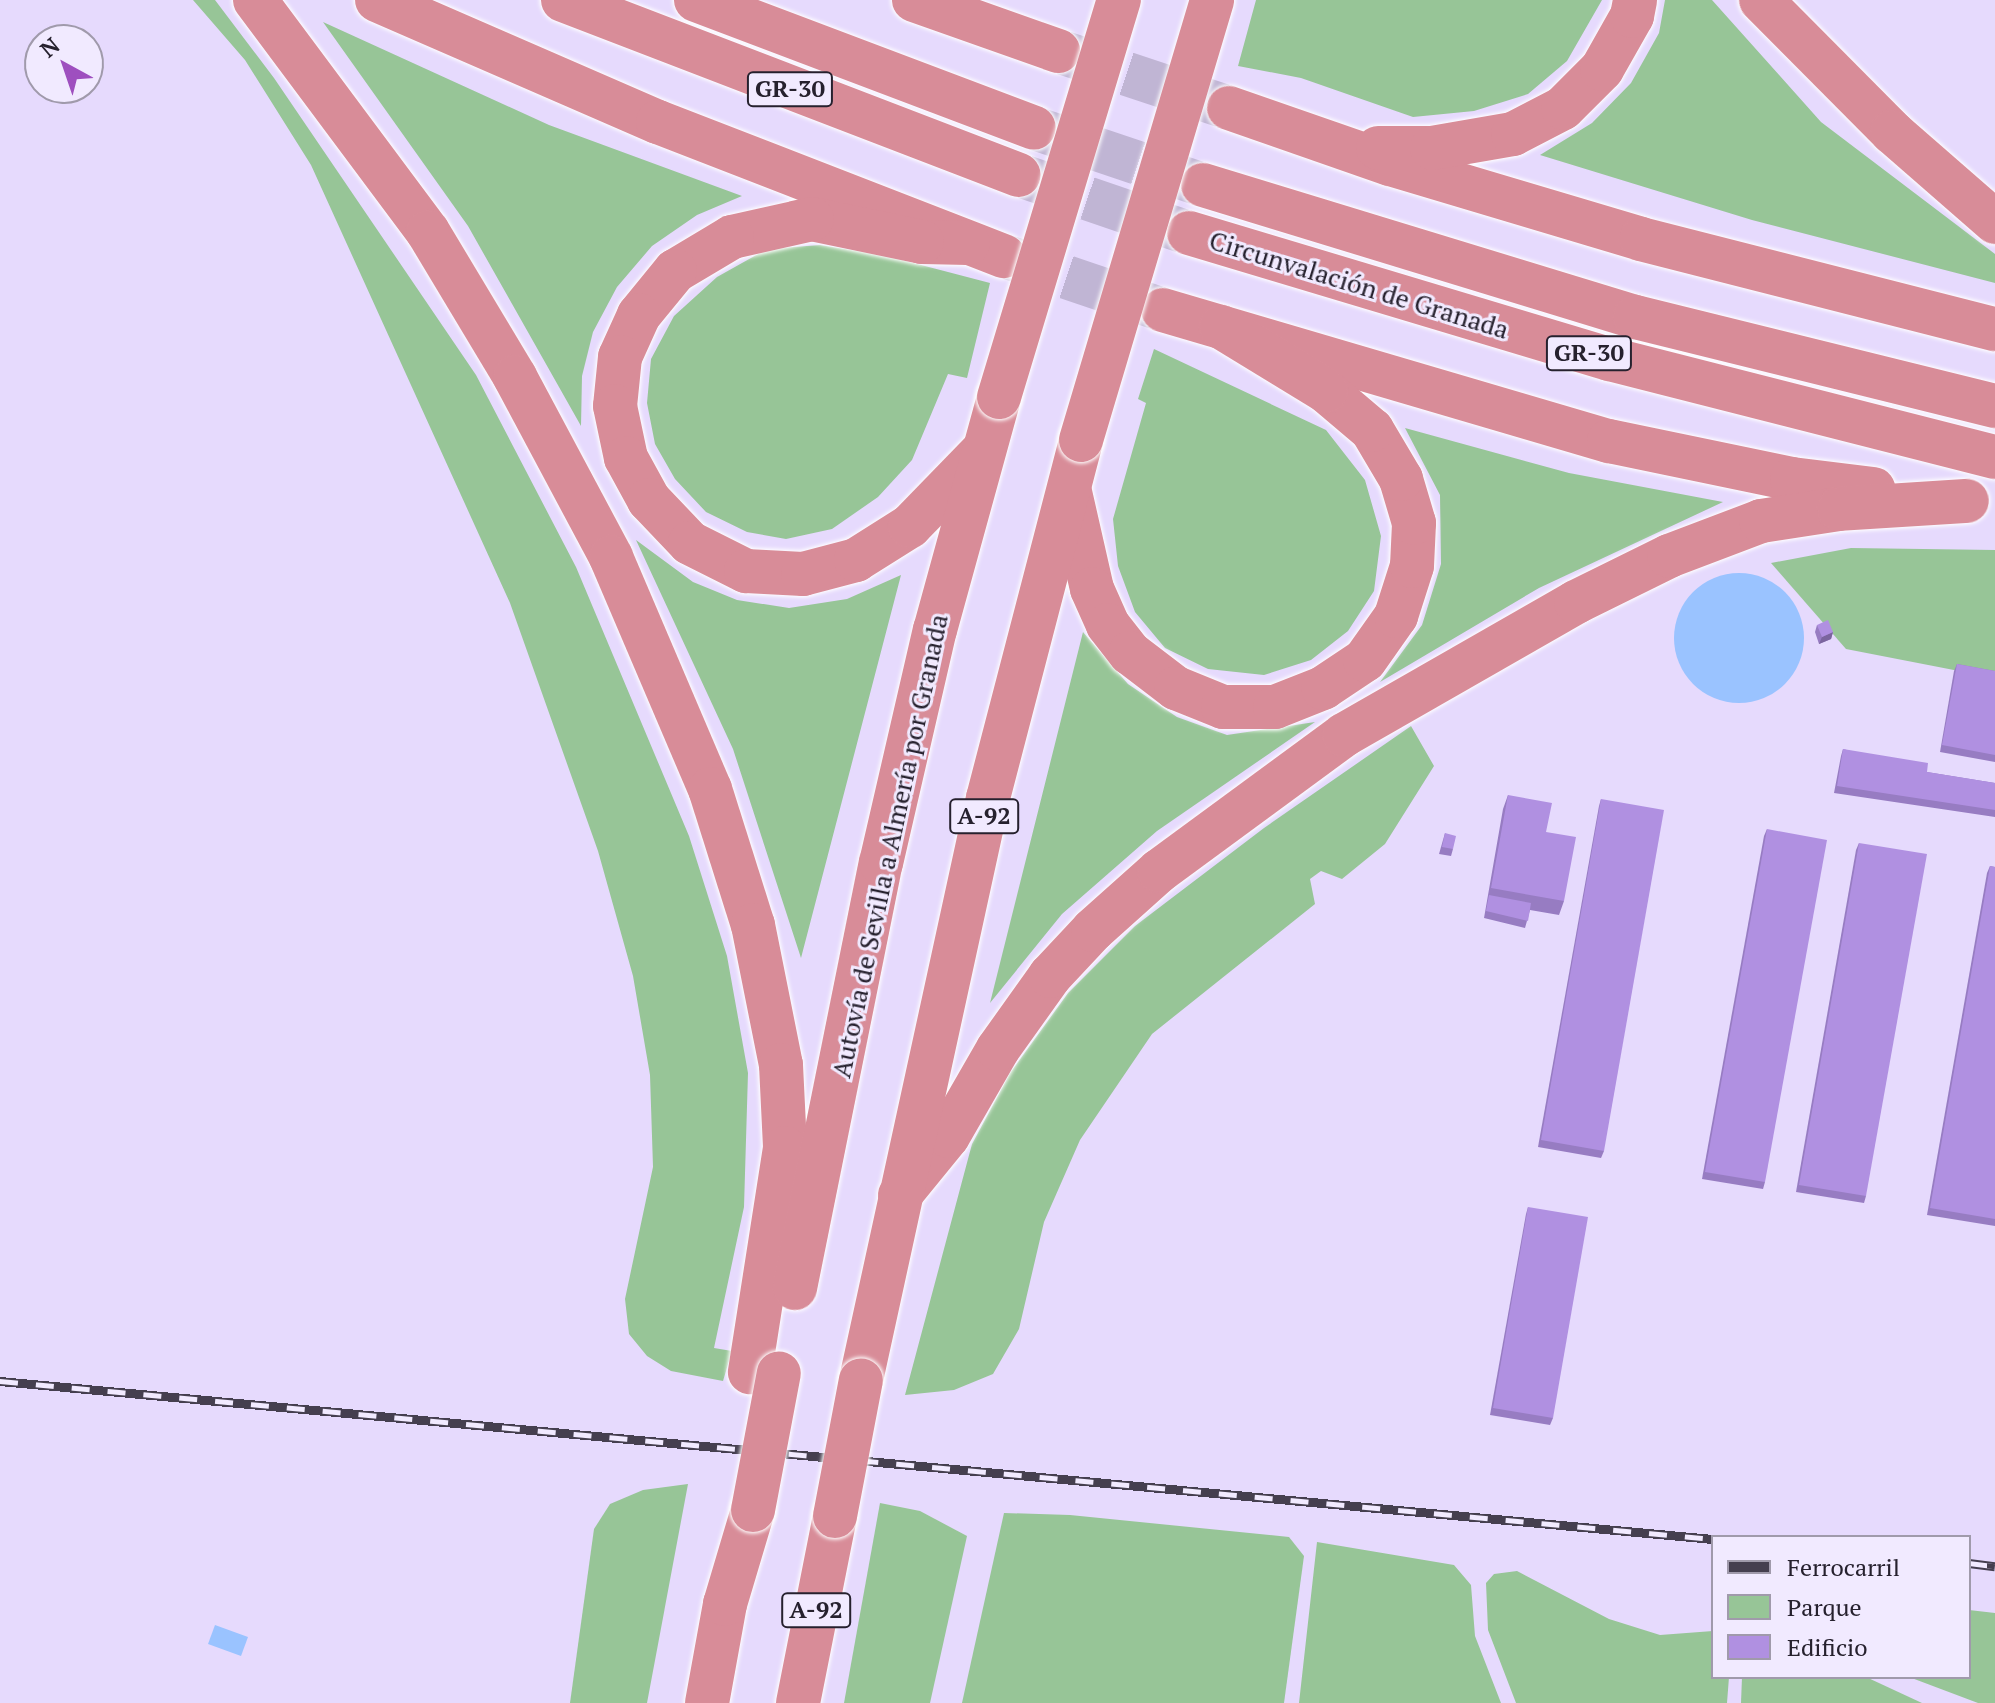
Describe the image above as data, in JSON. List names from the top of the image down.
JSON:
{
  "streets": {
    "highway": [
      "GR-30",
      "Circunvalación de Granada",
      "A-92",
      "Autovía de Sevilla a Almería por Granada"
    ]
  },
  "legend": ["Ferrocarril", "Parque", "Edificio"],
  "north": "top left"
}
